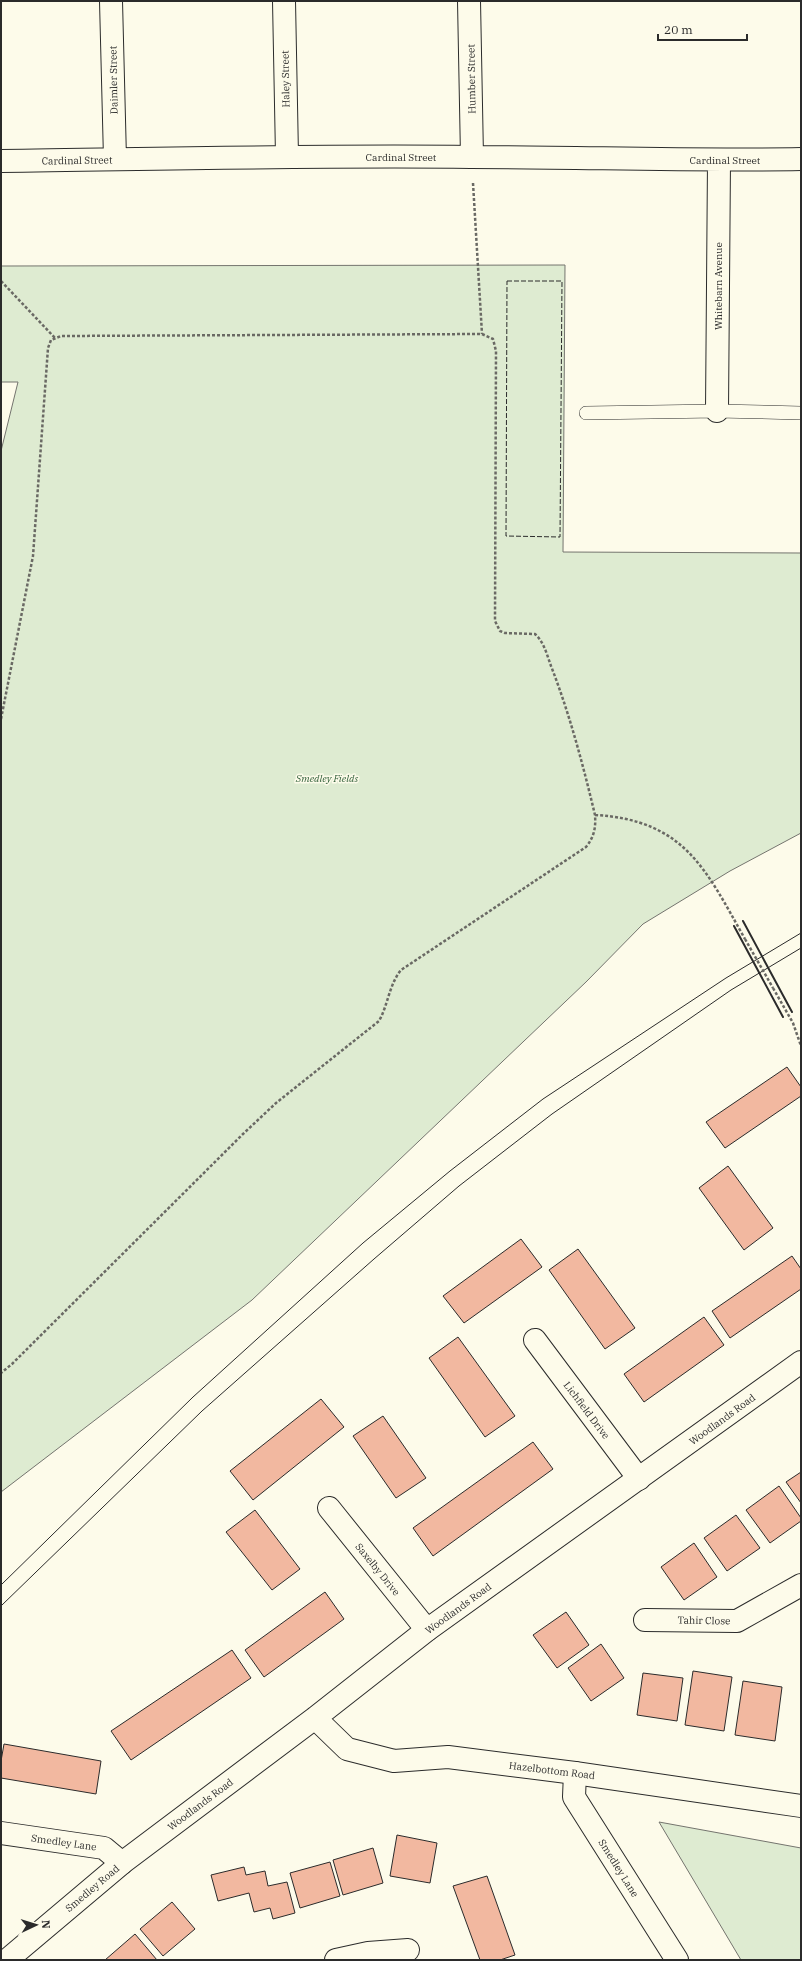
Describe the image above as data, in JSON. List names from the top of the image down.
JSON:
{
  "streets": {
    "street": [
      "Haley Street",
      "Humber Street",
      "Daimler Street",
      "Cardinal Street",
      "Whitebarn Avenue",
      "Lichfield Drive",
      "Woodlands Road",
      "Saxelby Drive",
      "Tahir Close",
      "Hazelbottom Road",
      "Smedley Lane",
      "Smedley Road"
    ]
  },
  "crossings": [
    ["Haley Street", "Cardinal Street"],
    ["Humber Street", "Cardinal Street"],
    ["Daimler Street", "Cardinal Street"],
    ["Cardinal Street", "Whitebarn Avenue"],
    ["Lichfield Drive", "Woodlands Road"],
    ["Woodlands Road", "Saxelby Drive"],
    ["Woodlands Road", "Hazelbottom Road"],
    ["Woodlands Road", "Smedley Lane"],
    ["Woodlands Road", "Smedley Road"],
    ["Hazelbottom Road", "Smedley Lane"],
    ["Smedley Lane", "Smedley Road"]
  ],
  "parks": ["Smedley Fields"],
  "scale_bar": "20 m",
  "north": "right"
}
